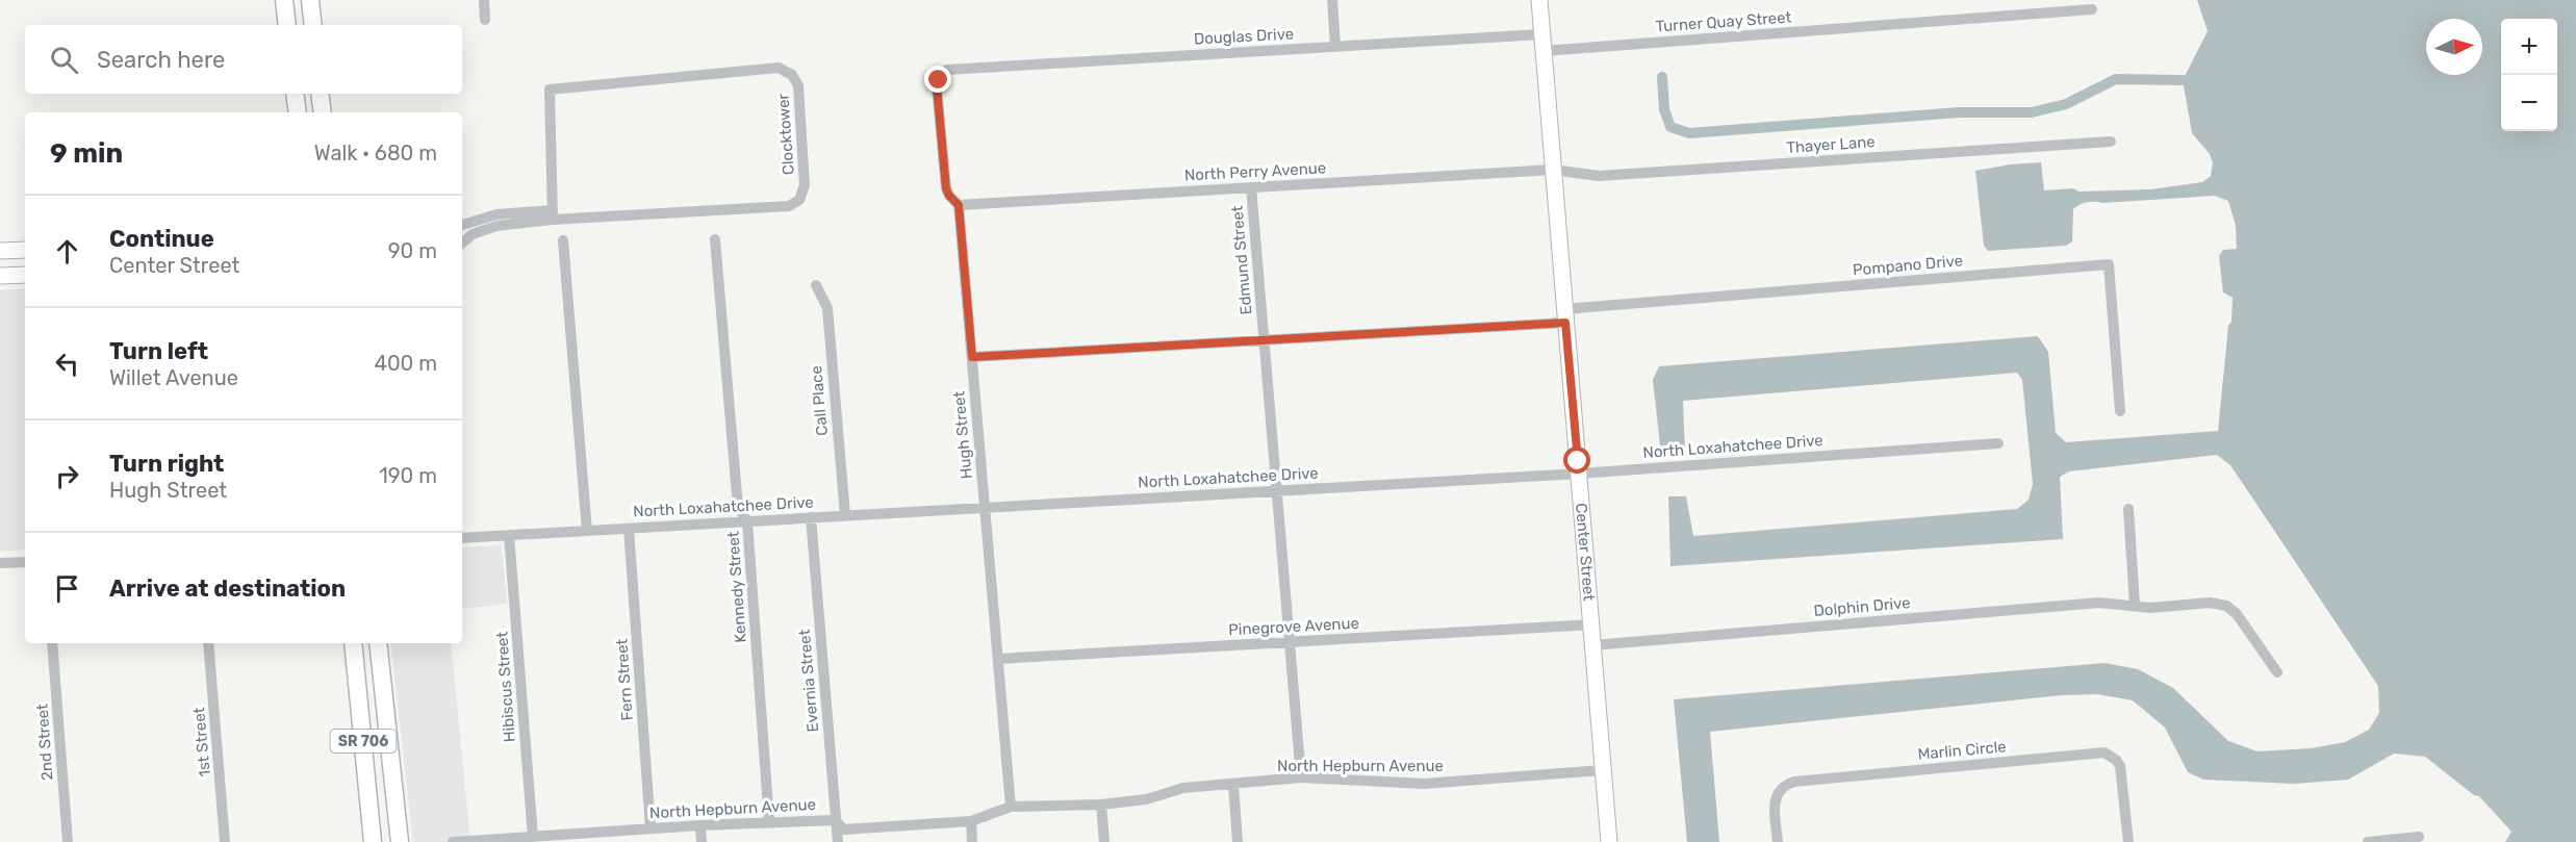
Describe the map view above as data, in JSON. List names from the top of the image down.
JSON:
{
  "streets": {
    "main road": ["SR 706"],
    "street": [
      "Turner Quay Street",
      "Douglas Drive",
      "Clocktower",
      "Thayer Lane",
      "North Perry Avenue",
      "Edmund Street",
      "Pompano Drive",
      "Call Place",
      "Hugh Street",
      "North Loxahatchee Drive",
      "Center Street",
      "Kennedy Street",
      "Dolphin Drive",
      "Pinegrove Avenue",
      "Fern Street",
      "Evernia Street",
      "Hibiscus Street",
      "2nd Street",
      "1st Street",
      "Marlin Circle",
      "North Hepburn Avenue"
    ]
  },
  "crossings": [
    ["Turner Quay Street", "Douglas Drive"],
    ["Turner Quay Street", "Center Street"],
    ["Douglas Drive", "Hugh Street"],
    ["Douglas Drive", "Center Street"],
    ["Thayer Lane", "North Perry Avenue"],
    ["Thayer Lane", "Center Street"],
    ["North Perry Avenue", "Edmund Street"],
    ["North Perry Avenue", "Hugh Street"],
    ["North Perry Avenue", "Center Street"],
    ["Edmund Street", "North Loxahatchee Drive"],
    ["Edmund Street", "Pinegrove Avenue"],
    ["Edmund Street", "North Hepburn Avenue"],
    ["Pompano Drive", "Center Street"],
    ["Call Place", "North Loxahatchee Drive"],
    ["Hugh Street", "North Loxahatchee Drive"],
    ["Hugh Street", "Pinegrove Avenue"],
    ["Hugh Street", "North Hepburn Avenue"],
    ["North Loxahatchee Drive", "Center Street"],
    ["North Loxahatchee Drive", "Kennedy Street"],
    ["North Loxahatchee Drive", "Fern Street"],
    ["North Loxahatchee Drive", "Evernia Street"],
    ["North Loxahatchee Drive", "Hibiscus Street"],
    ["Center Street", "Dolphin Drive"],
    ["Center Street", "Pinegrove Avenue"],
    ["Center Street", "North Hepburn Avenue"],
    ["Kennedy Street", "North Hepburn Avenue"],
    ["Fern Street", "North Hepburn Avenue"],
    ["Evernia Street", "North Hepburn Avenue"],
    ["Hibiscus Street", "North Hepburn Avenue"]
  ],
  "north": "right",
  "page": {
    "map_buttons": ["+", "−"],
    "search": "Search here",
    "heading": ["9 min", "Walk · 680 m"],
    "list": [
      ["Continue", "Center Street", "90 m"],
      ["Turn left", "Willet Avenue", "400 m"],
      ["Turn right", "Hugh Street", "190 m"],
      "Arrive at destination"
    ]
  }
}
